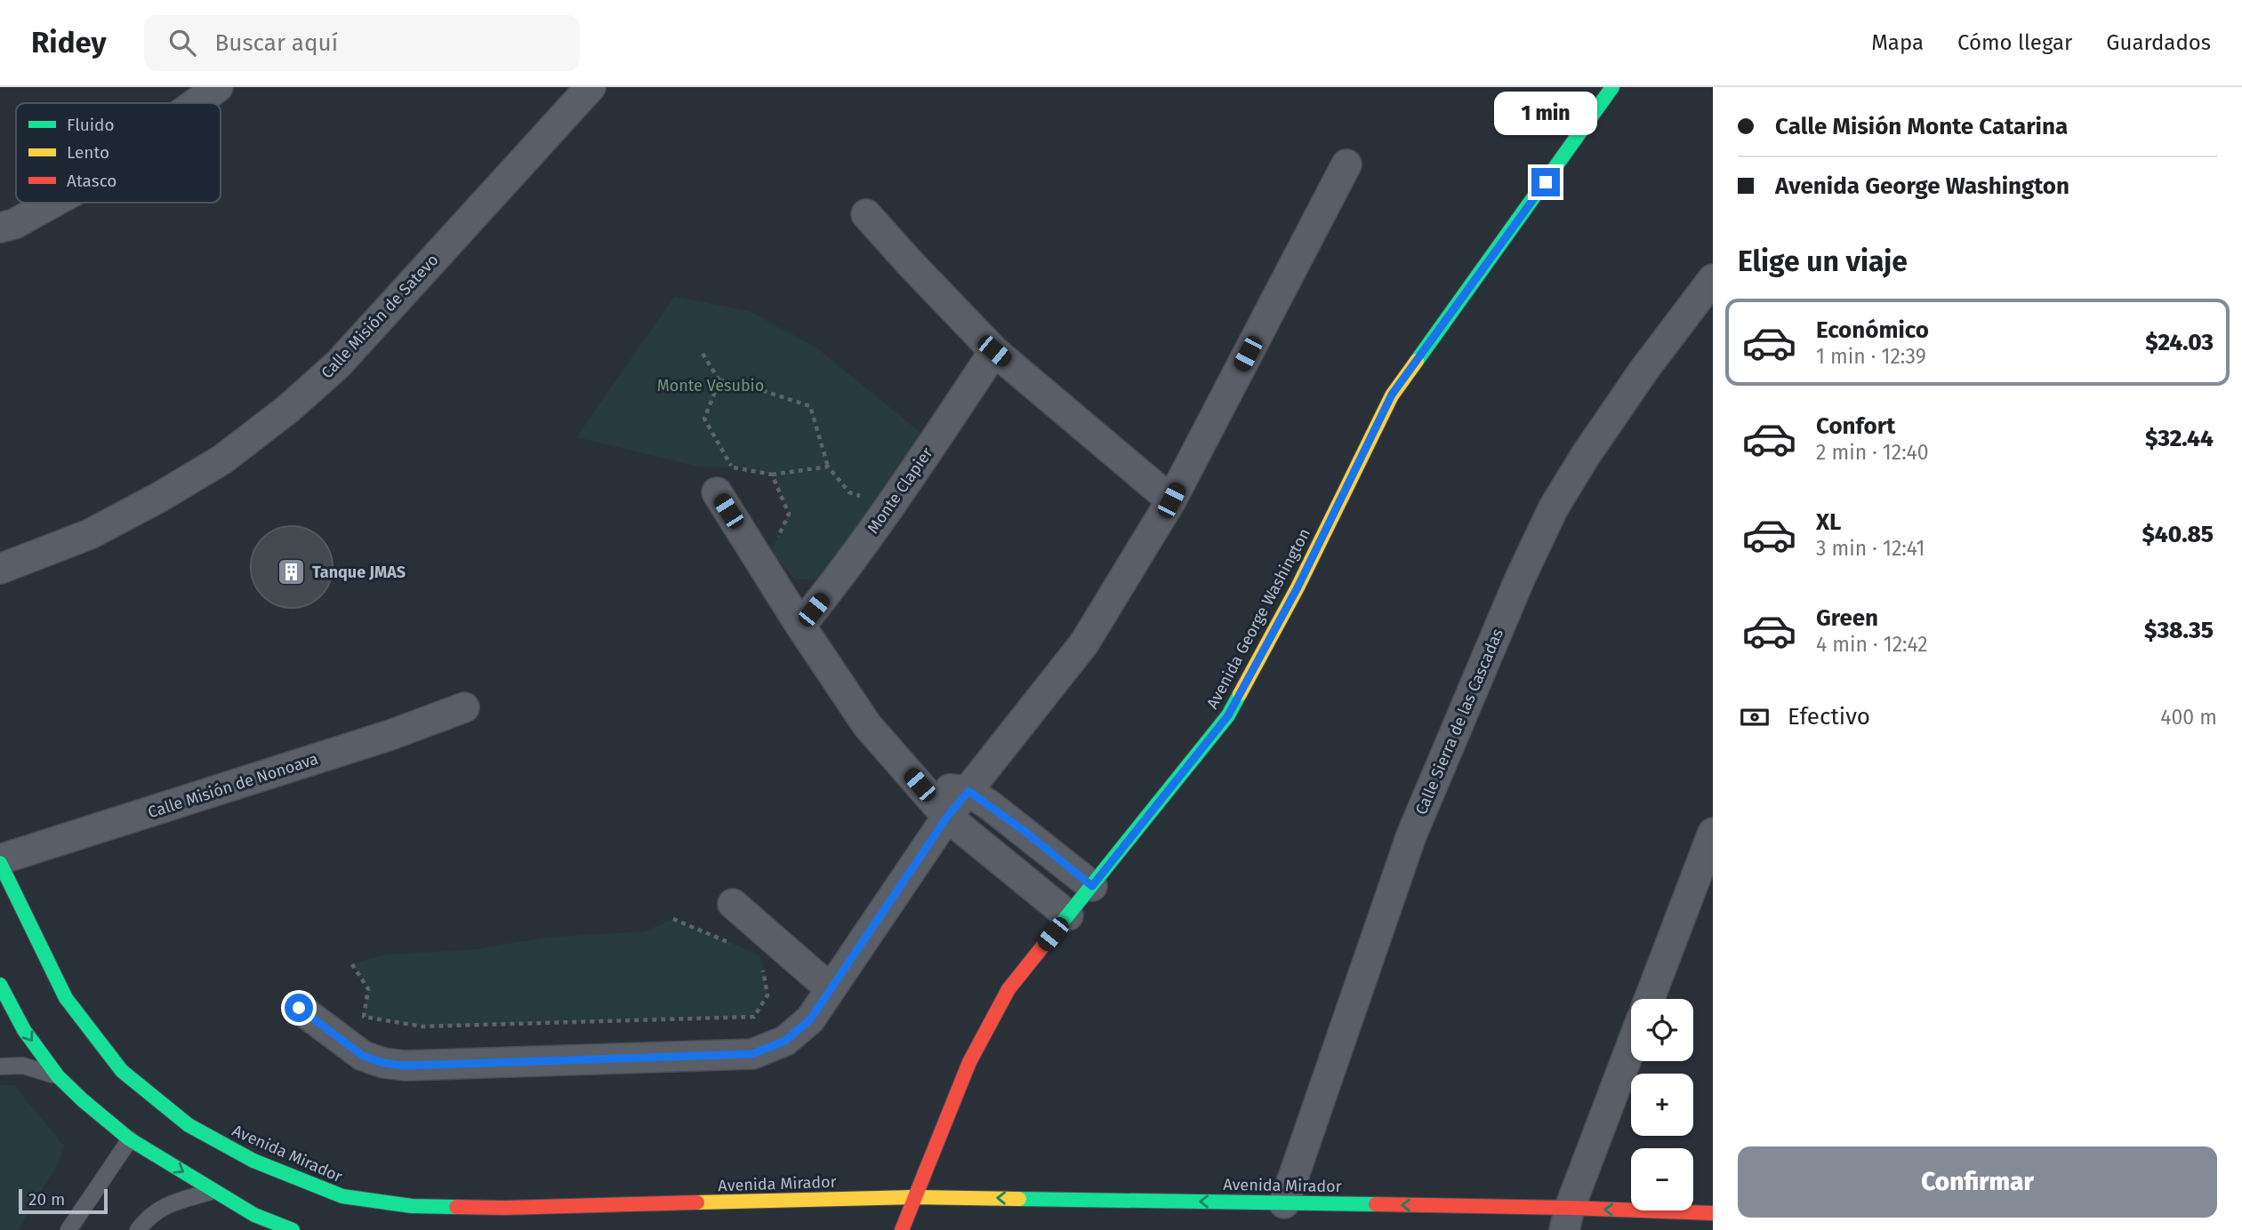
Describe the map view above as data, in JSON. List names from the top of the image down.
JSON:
{
  "streets": {
    "main road": ["Avenida George Washington", "Avenida Mirador"],
    "street": [
      "Calle Misión de Satevo",
      "Monte Clapier",
      "Calle Sierra de las Cascadas",
      "Calle Misión de Nonoava"
    ]
  },
  "crossings": [
    ["Avenida George Washington", "Avenida Mirador"],
    ["Calle Sierra de las Cascadas", "Avenida Mirador"],
    ["Calle Misión de Nonoava", "Avenida Mirador"]
  ],
  "one_way": ["Avenida Mirador"],
  "parks": ["Monte Vesubio"],
  "places": {
    "building": ["Tanque JMAS"]
  },
  "legend": ["Fluido", "Lento", "Atasco"],
  "scale_bar": "20 m",
  "page": {
    "header": "Ridey",
    "search": "Buscar aquí",
    "nav": ["Mapa", "Cómo llegar", "Guardados"],
    "banner": ["Calle Misión Monte Catarina", "Avenida George Washington"],
    "bubble": "1 min",
    "heading": "Elige un viaje",
    "list": [
      {
        "name": "Económico",
        "note": "1 min · 12:39",
        "value": "$24.03"
      },
      {
        "name": "Confort",
        "note": "2 min · 12:40",
        "value": "$32.44"
      },
      {
        "name": "XL",
        "note": "3 min · 12:41",
        "value": "$40.85"
      },
      {
        "name": "Green",
        "note": "4 min · 12:42",
        "value": "$38.35"
      }
    ],
    "pay": ["Efectivo", "400 m"],
    "map_buttons": ["+", "−"],
    "buttons": "Confirmar",
    "scale": "20 m"
  }
}
